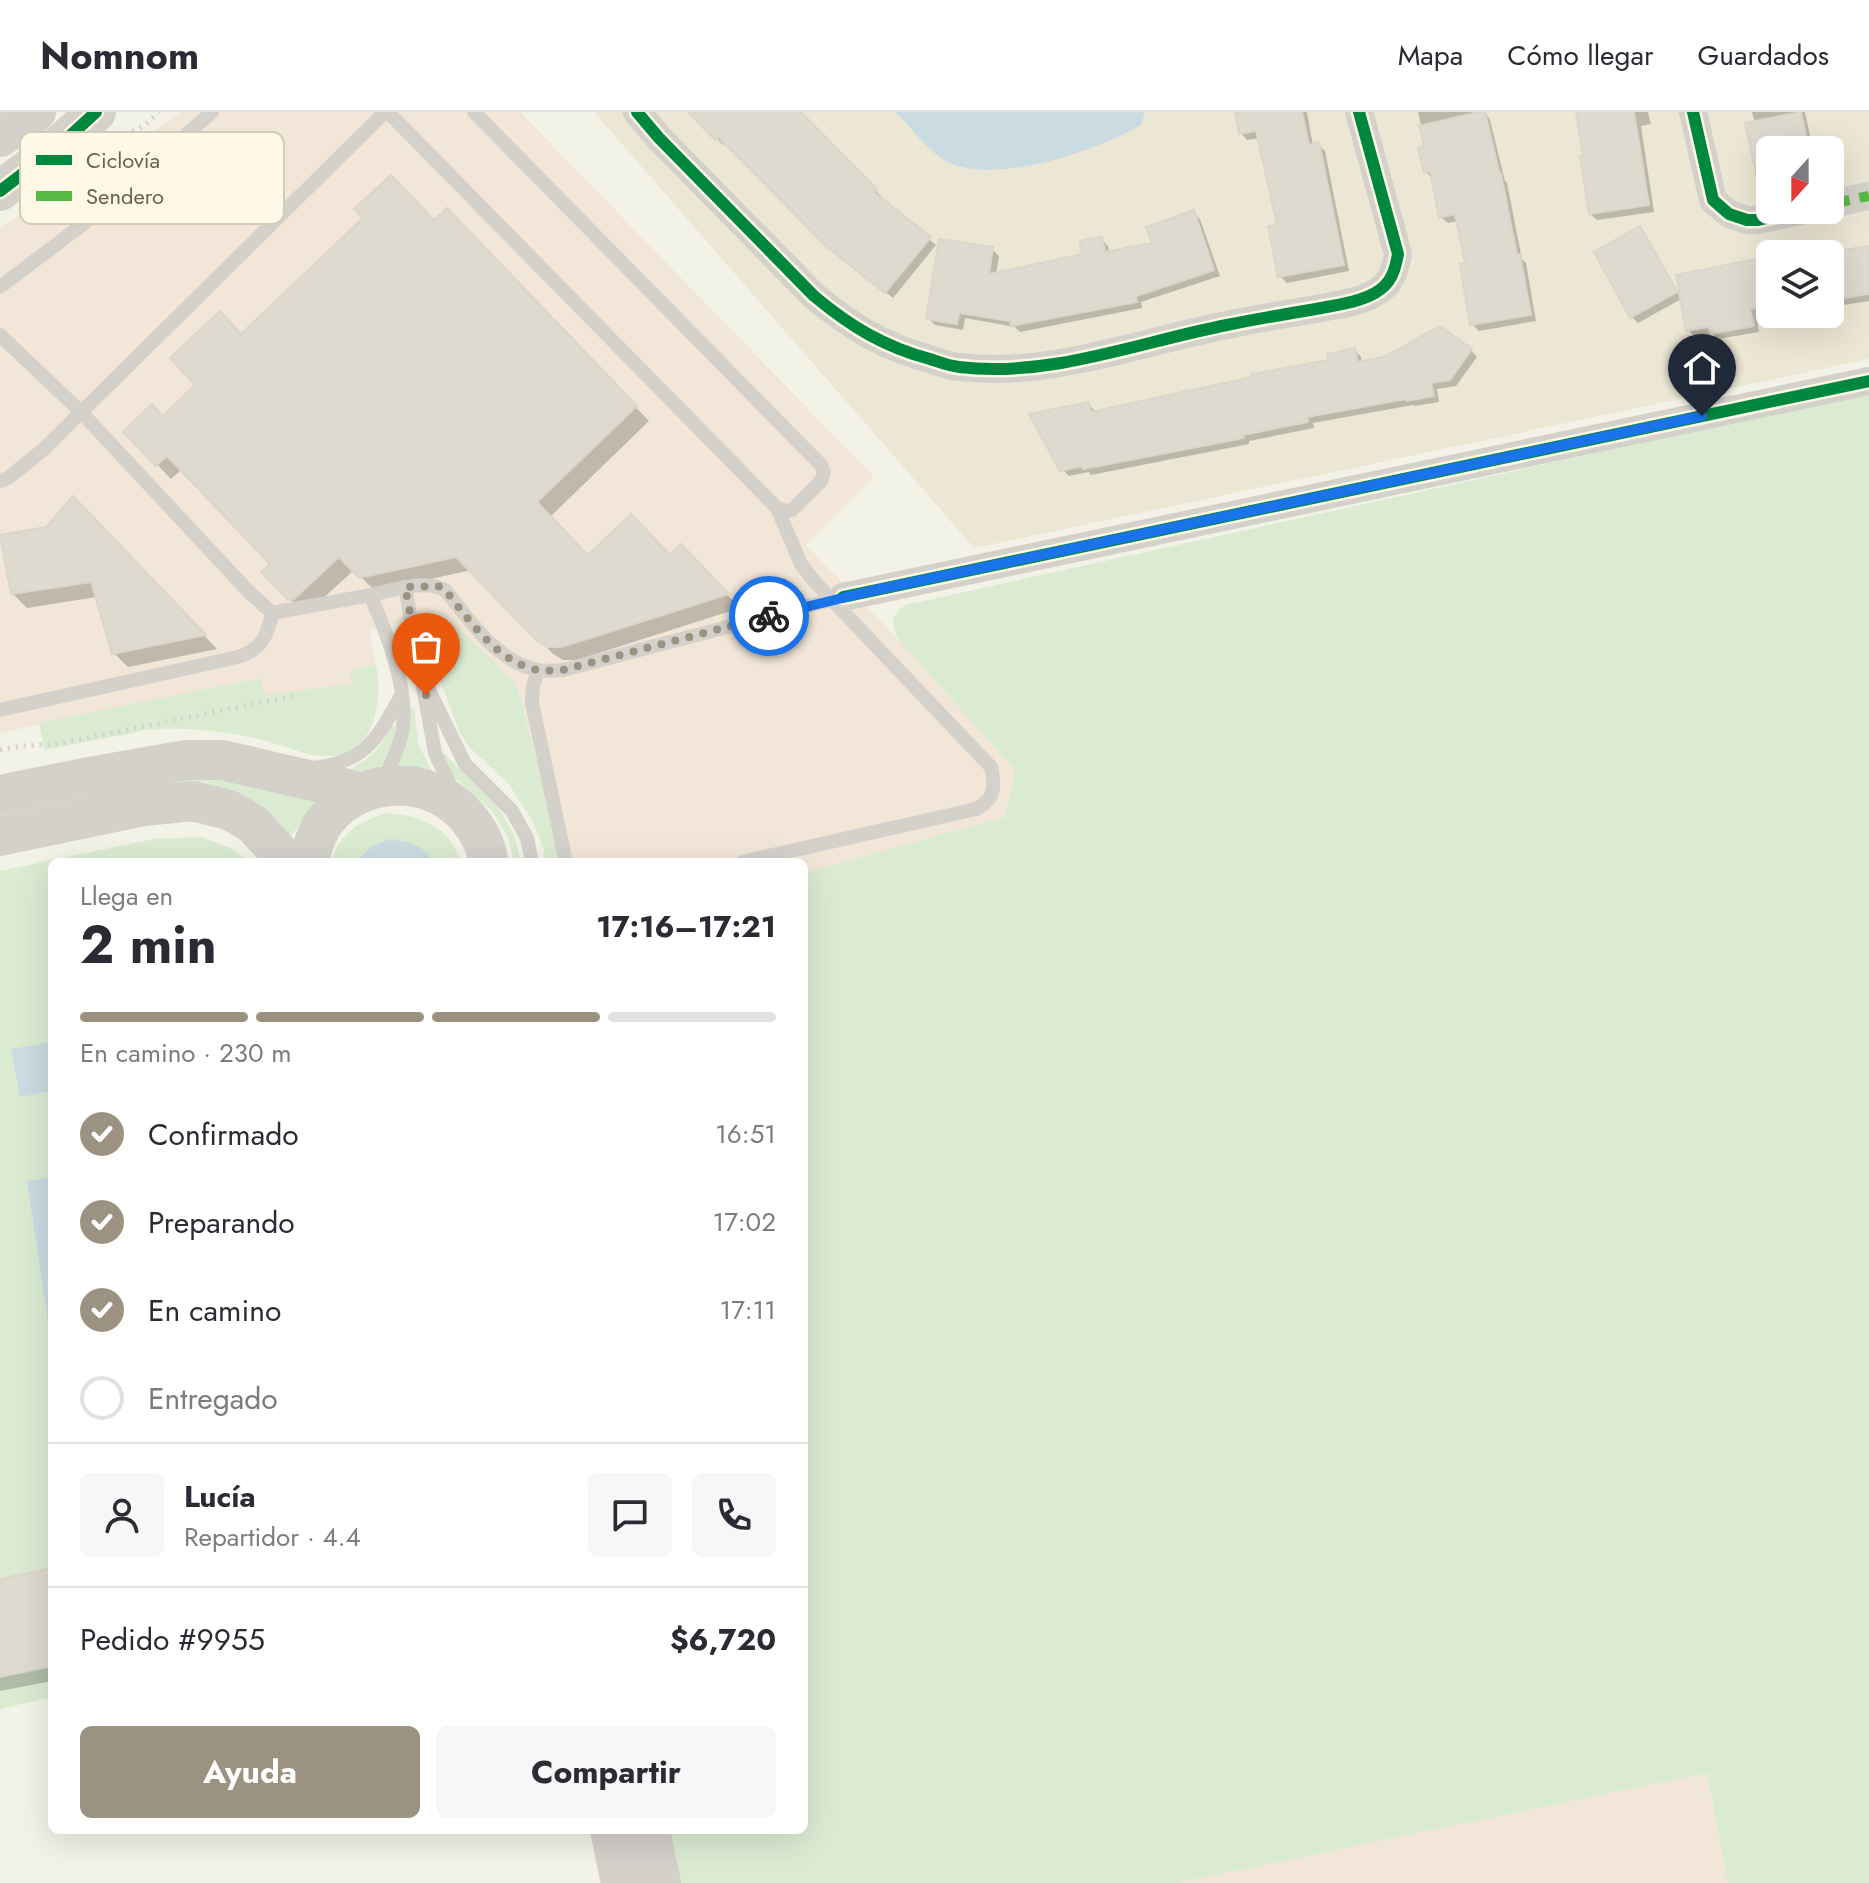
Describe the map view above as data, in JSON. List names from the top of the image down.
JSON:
{
  "legend": ["Ciclovía", "Sendero"],
  "north": "bottom",
  "page": {
    "header": "Nomnom",
    "nav": ["Mapa", "Cómo llegar", "Guardados"],
    "heading": ["2 min", "Llega en", "17:16–17:21"],
    "panel": [
      "Lucía",
      "Repartidor · 4.4",
      "Pedido #9955",
      "$6,720"
    ],
    "bar": "En camino · 230 m",
    "list": [
      ["Confirmado", "16:51"],
      ["Preparando", "17:02"],
      ["En camino", "17:11"],
      "Entregado"
    ],
    "buttons": ["Ayuda", "Compartir"]
  }
}
